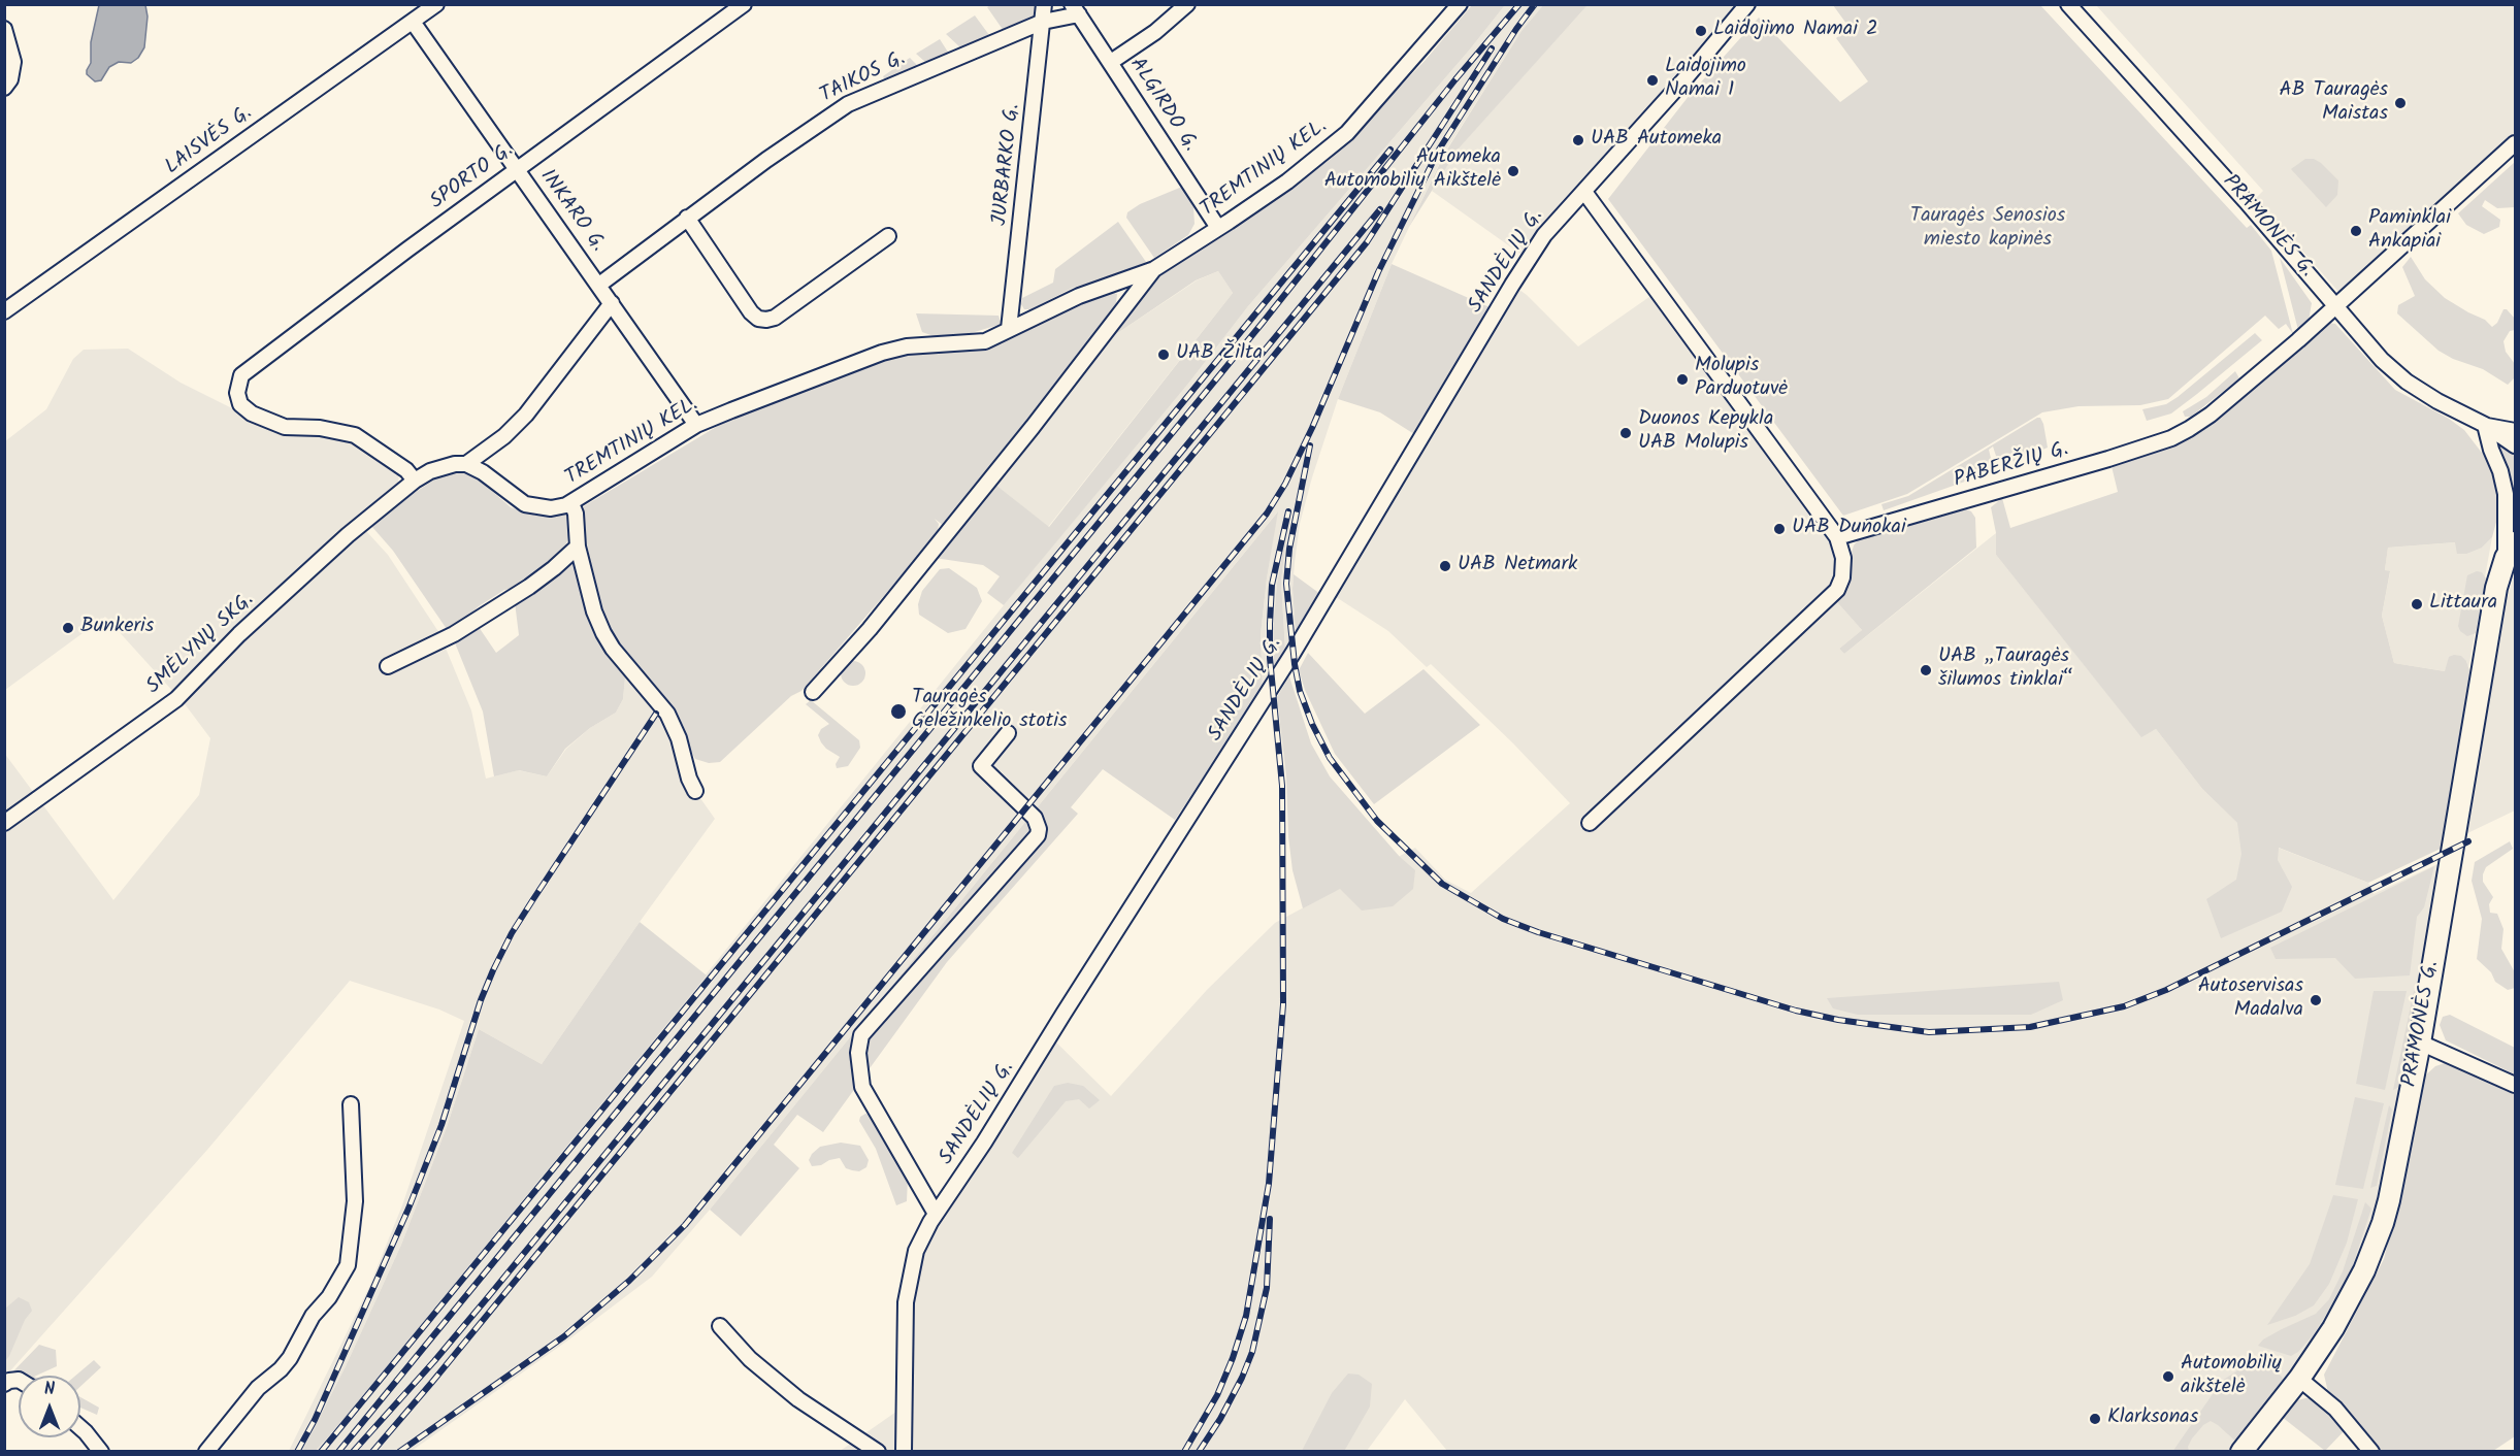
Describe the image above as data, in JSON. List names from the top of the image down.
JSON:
{
  "streets": {
    "main road": ["PRAMONĖS G."],
    "street": [
      "TAIKOS G.",
      "ALGIRDO G.",
      "LAISVĖS G.",
      "JURBARKO G.",
      "TREMTINIŲ KEL.",
      "SPORTO G.",
      "INKARO G.",
      "SANDĖLIŲ G.",
      "PABERŽIŲ G.",
      "SMĖLYNŲ SKG."
    ]
  },
  "crossings": [
    ["TAIKOS G.", "ALGIRDO G."],
    ["TAIKOS G.", "JURBARKO G."],
    ["TAIKOS G.", "INKARO G."],
    ["ALGIRDO G.", "TREMTINIŲ KEL."],
    ["LAISVĖS G.", "INKARO G."],
    ["JURBARKO G.", "TREMTINIŲ KEL."],
    ["TREMTINIŲ KEL.", "INKARO G."],
    ["SPORTO G.", "INKARO G."],
    ["SPORTO G.", "SMĖLYNŲ SKG."],
    ["PRAMONĖS G.", "PABERŽIŲ G."]
  ],
  "parks": ["Tauragės Senosios miesto kapinės"],
  "places": [
    "Laidojimo Namai 2",
    "Laidojimo Namai 1",
    "AB Tauragės Maistas",
    "UAB Automeka",
    "Automeka Automobilių Aikštelė",
    "Paminklai Ankapiai",
    "UAB Žilta",
    "Molupis Parduotuvė",
    "Duonos Kepykla UAB Molupis",
    "UAB Dunokai",
    "UAB Netmark",
    "Littaura",
    "Bunkeris",
    "UAB „Tauragės šilumos tinklai“",
    "Tauragės Geležinkelio stotis",
    "Autoservisas Madalva",
    "Automobilių aikštelė",
    "Klarksonas"
  ],
  "north": "top"
}
